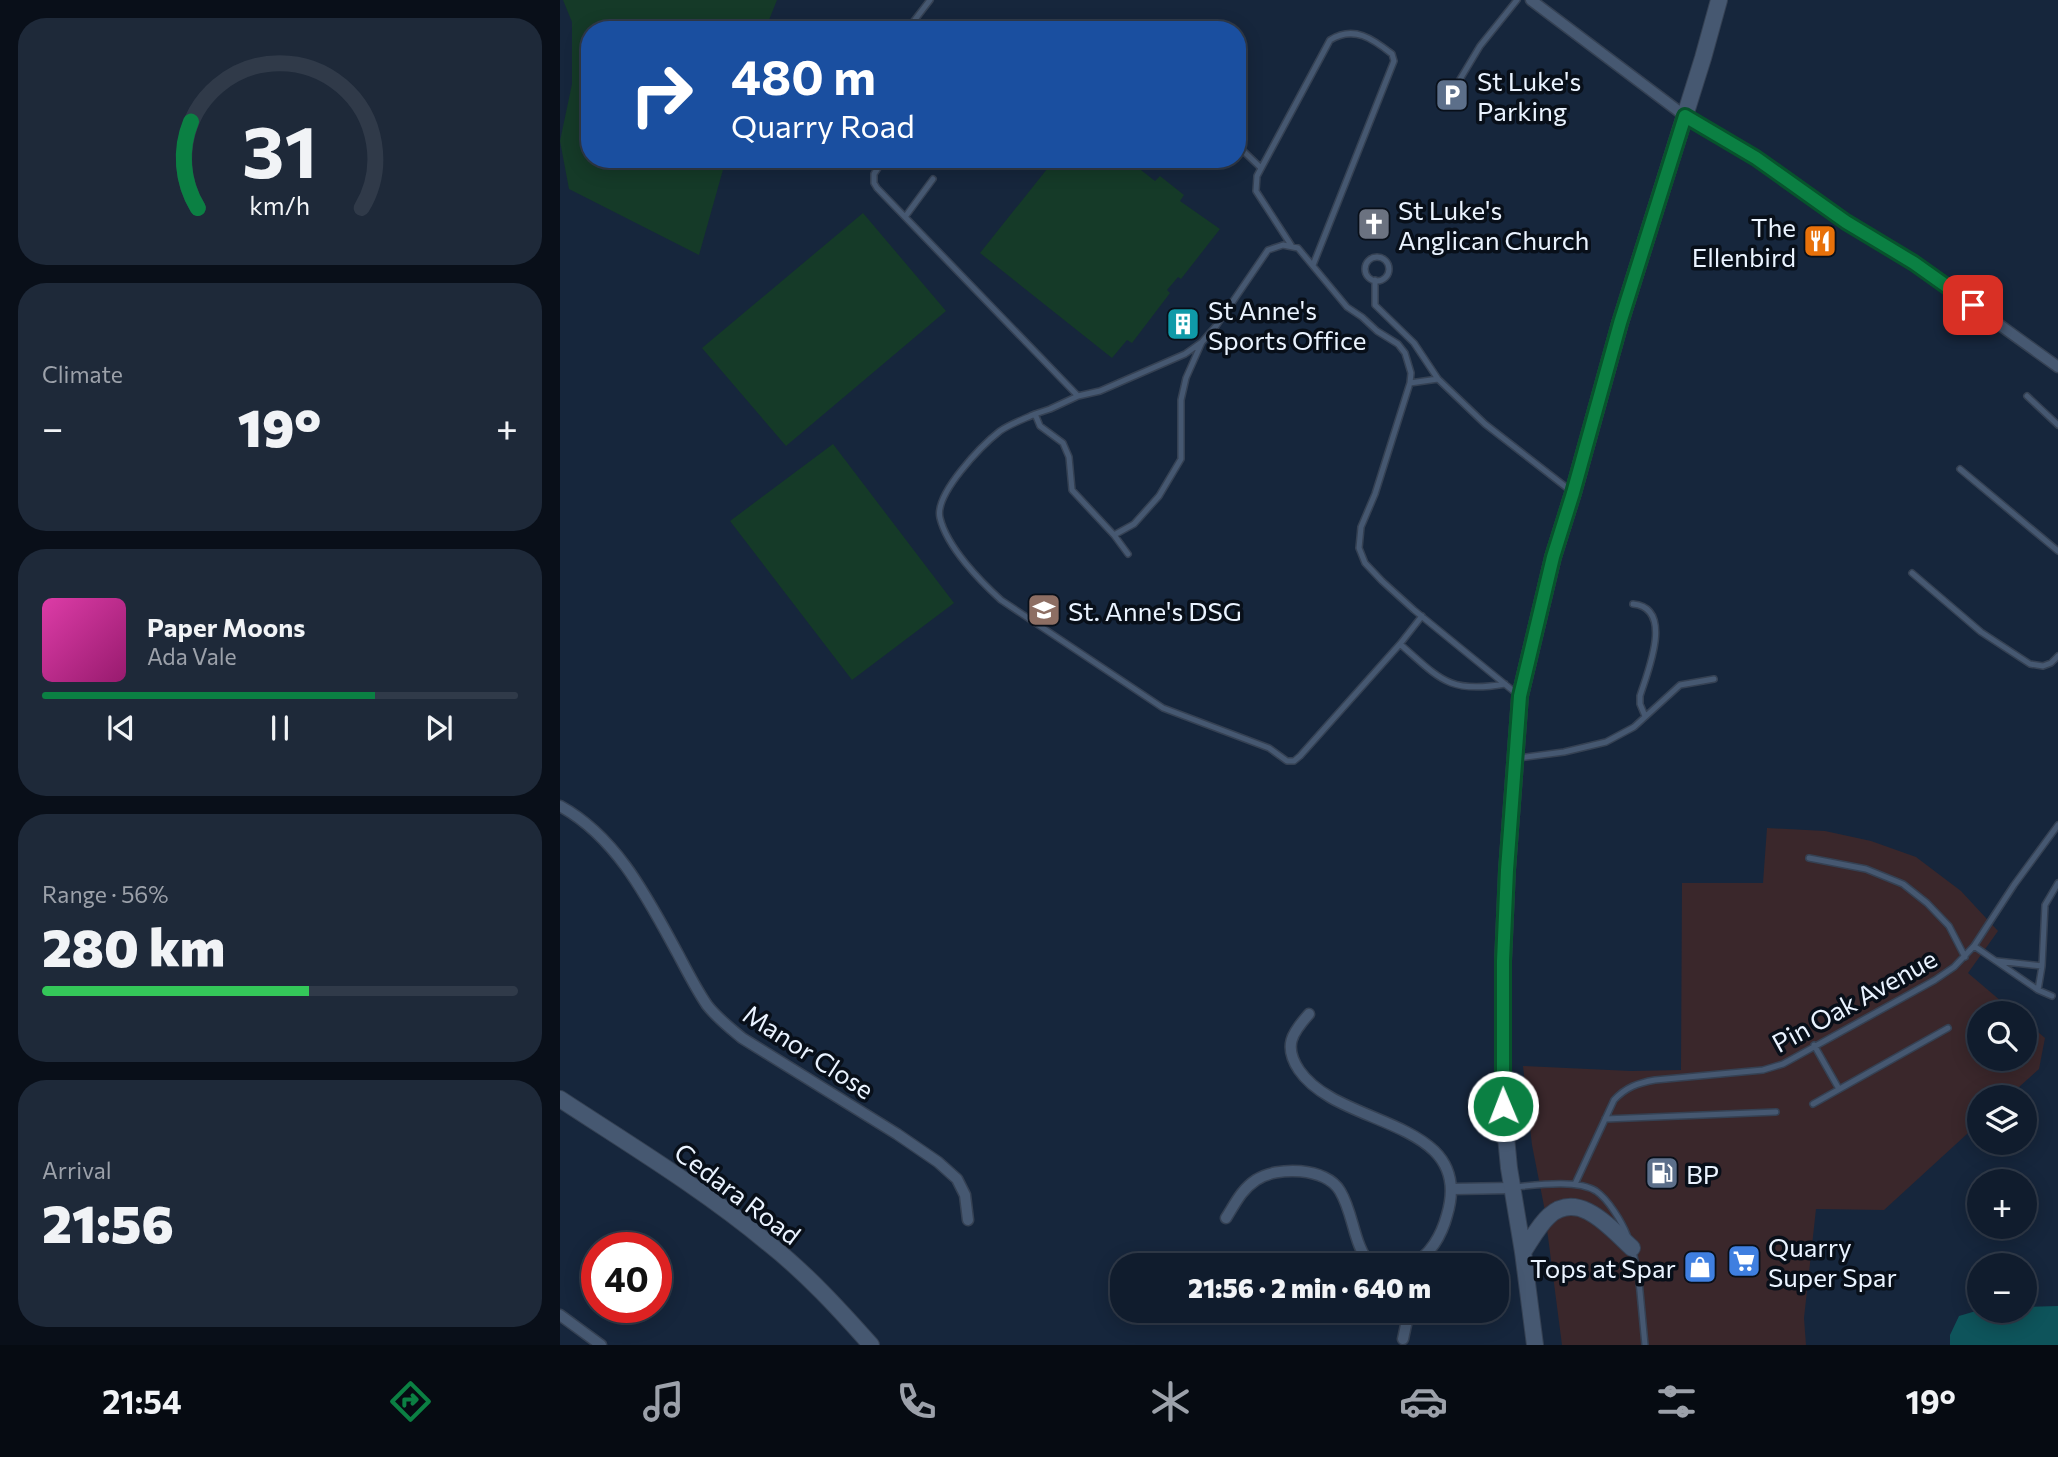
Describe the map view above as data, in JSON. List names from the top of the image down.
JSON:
{
  "streets": {
    "street": ["Manor Close", "Cedara Road"],
    "lane": ["Pin Oak Avenue"]
  },
  "places": {
    "parking": ["St Luke's Parking"],
    "church": ["St Luke's Anglican Church"],
    "restaurant": ["The Ellenbird"],
    "building": ["St Anne's Sports Office"],
    "school or university": ["St. Anne's DSG"],
    "fuel station": ["BP"],
    "supermarket": ["Quarry Super Spar"],
    "shop": ["Tops at Spar"]
  },
  "page": {
    "turn": ["480 m", "Quarry Road"],
    "tile": [
      "Climate",
      ["Range · 56%", "280 km"],
      ["Arrival", "21:56"]
    ],
    "heat": ["−", "19°", "+"],
    "song": ["Paper Moons", "Ada Vale"],
    "map_buttons": ["+", "−"],
    "limit": "40",
    "trip": "21:56 · 2 min · 640 m",
    "tabs": ["21:54", "19°"],
    "gauge": ["31", "km/h"]
  }
}
